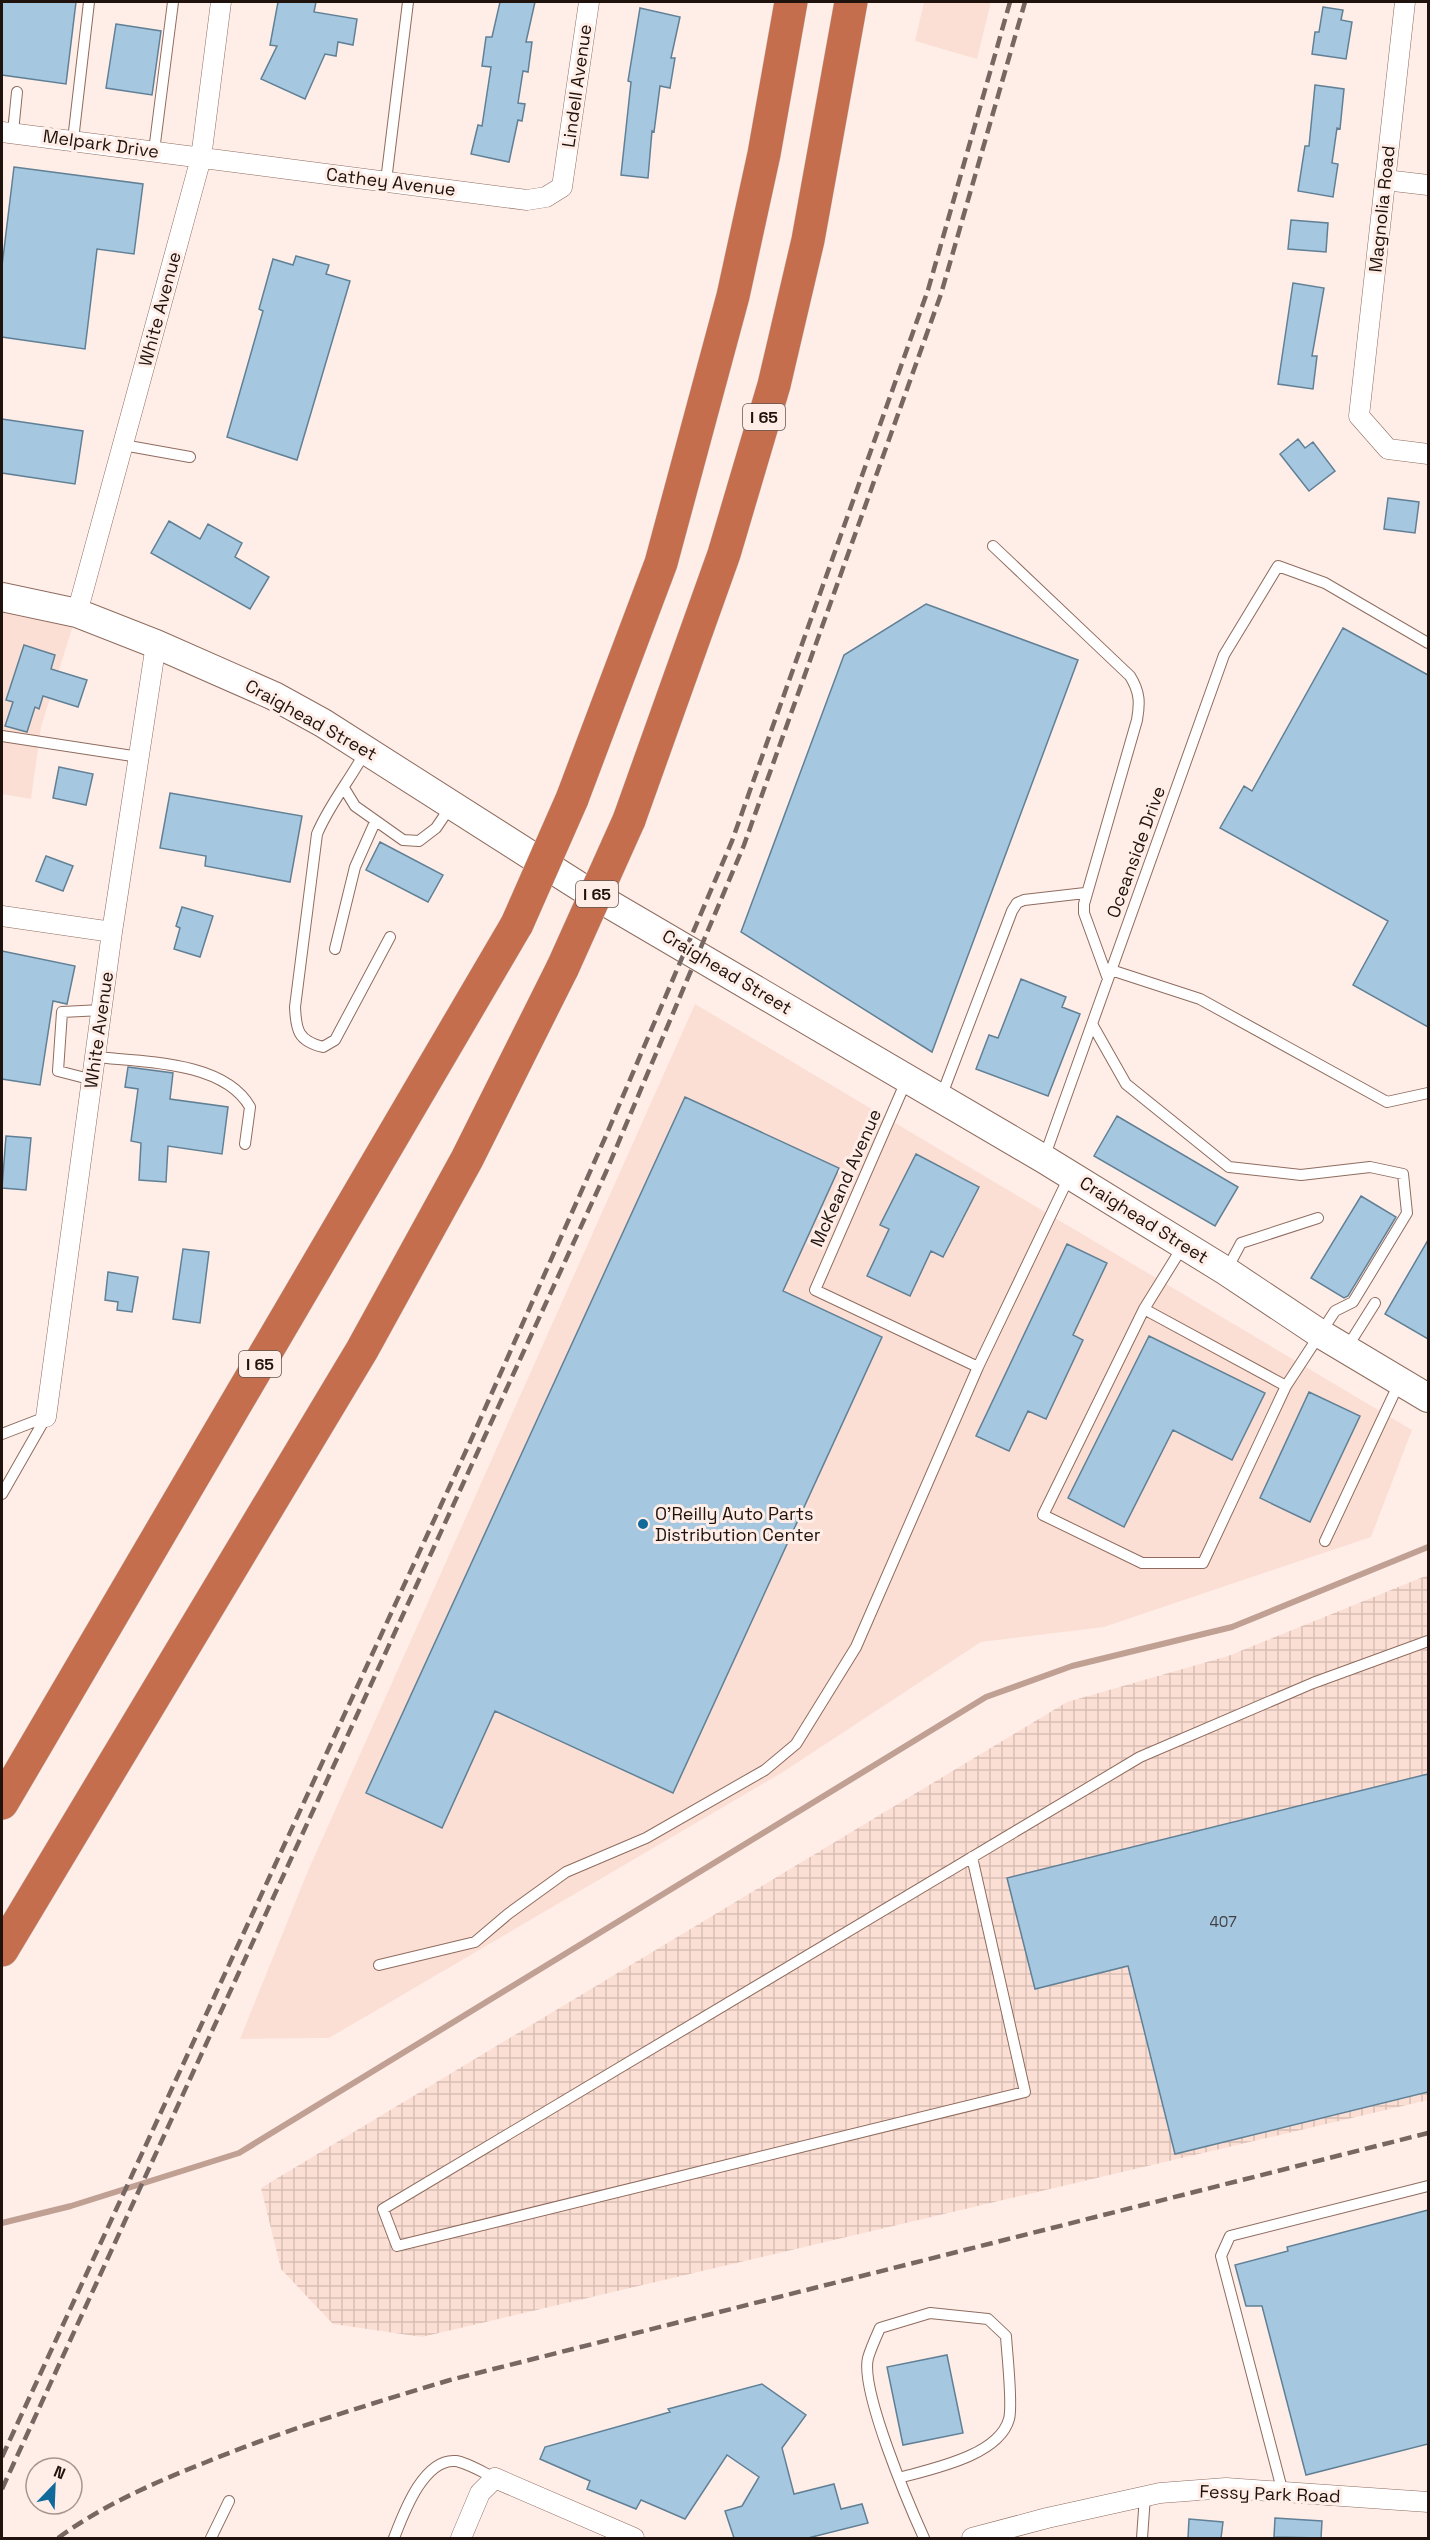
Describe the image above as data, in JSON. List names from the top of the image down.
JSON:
{
  "streets": {
    "highway": ["I 65"],
    "street": [
      "Lindell Avenue",
      "Melpark Drive",
      "Cathey Avenue",
      "Magnolia Road",
      "White Avenue",
      "Craighead Street",
      "Fessy Park Road"
    ],
    "lane": ["Oceanside Drive", "McKeand Avenue"]
  },
  "crossings": [
    ["Lindell Avenue", "Cathey Avenue"],
    ["Melpark Drive", "Cathey Avenue"],
    ["Melpark Drive", "White Avenue"],
    ["Cathey Avenue", "White Avenue"],
    ["White Avenue", "Craighead Street"],
    ["Craighead Street", "Oceanside Drive"],
    ["Craighead Street", "McKeand Avenue"]
  ],
  "places": ["O'Reilly Auto Parts Distribution Center"],
  "house_numbers": ["407"],
  "north": "top right"
}
